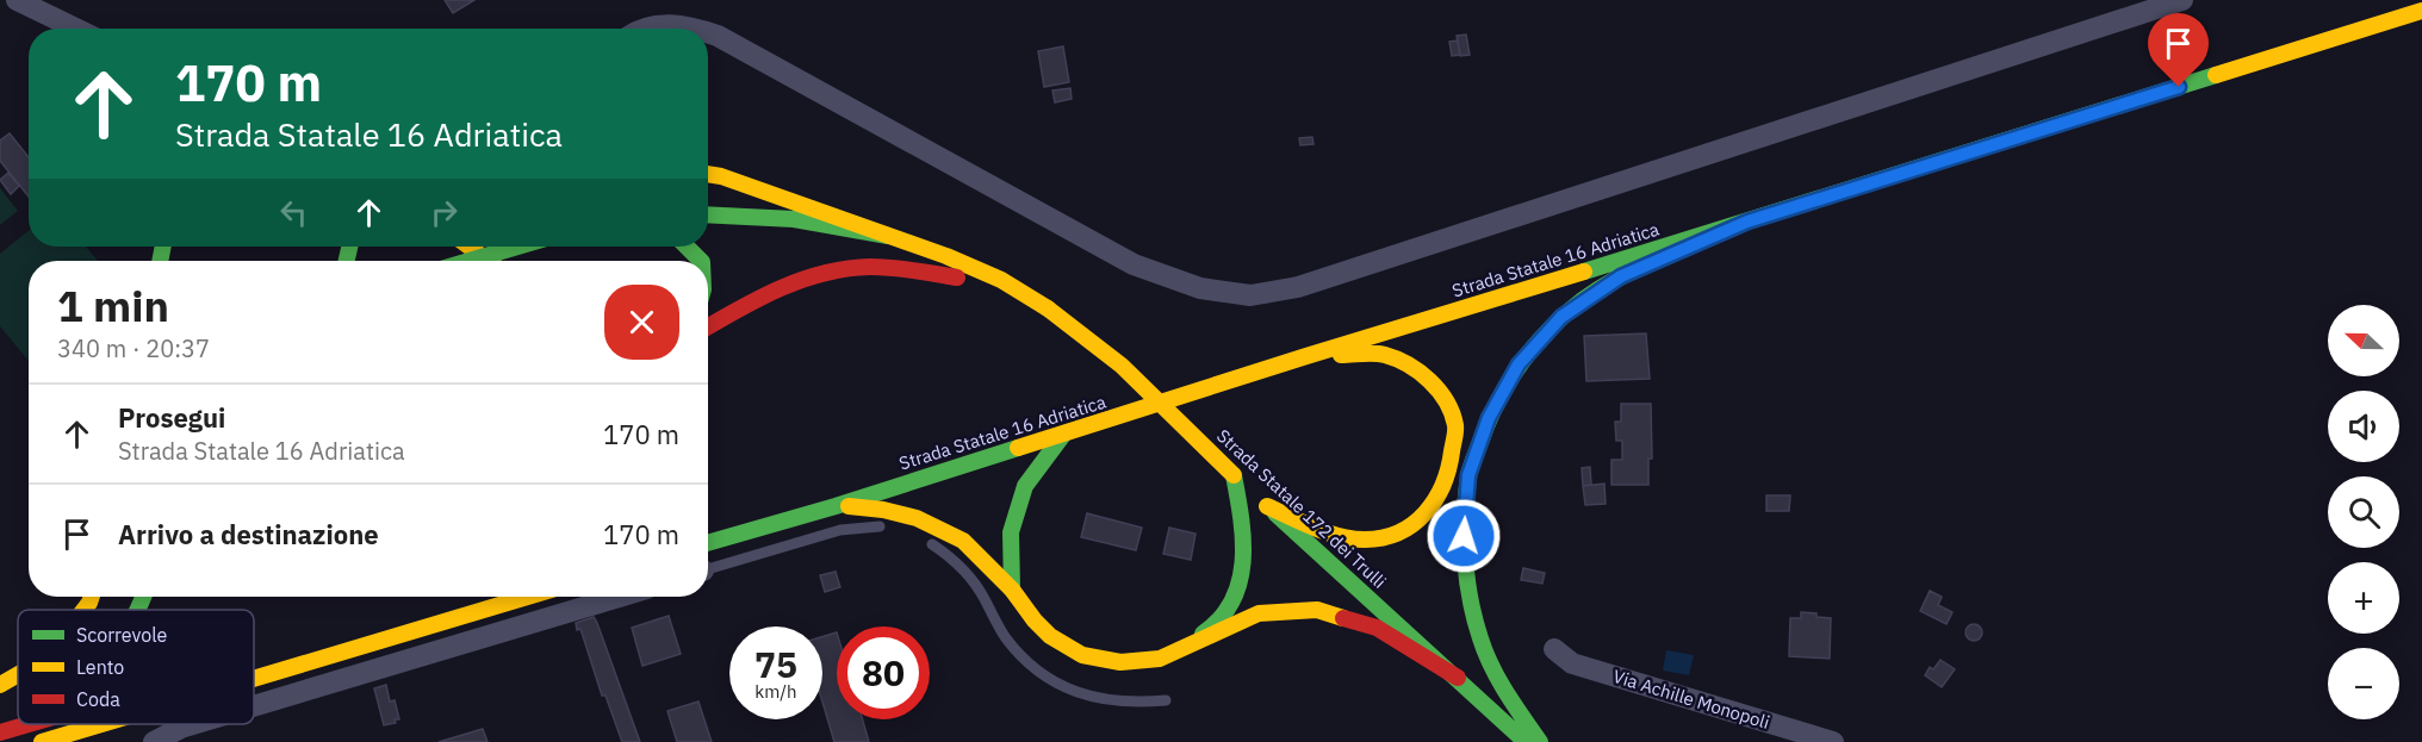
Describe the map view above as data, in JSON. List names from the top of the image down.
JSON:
{
  "streets": {
    "main road": ["Strada Statale 16 Adriatica", "Strada Statale 172 dei Trulli"],
    "street": ["Via Achille Monopoli"]
  },
  "legend": ["Scorrevole", "Lento", "Coda"],
  "north": "left",
  "page": {
    "turn": ["170 m", "Strada Statale 16 Adriatica"],
    "heading": ["1 min", "340 m · 20:37"],
    "map_buttons": ["+", "−"],
    "list": [
      {
        "name": "Prosegui",
        "note": "Strada Statale 16 Adriatica",
        "value": "170 m"
      },
      {
        "name": "Arrivo a destinazione",
        "value": "170 m"
      }
    ],
    "speed": "75 km/h",
    "limit": "80"
  }
}
